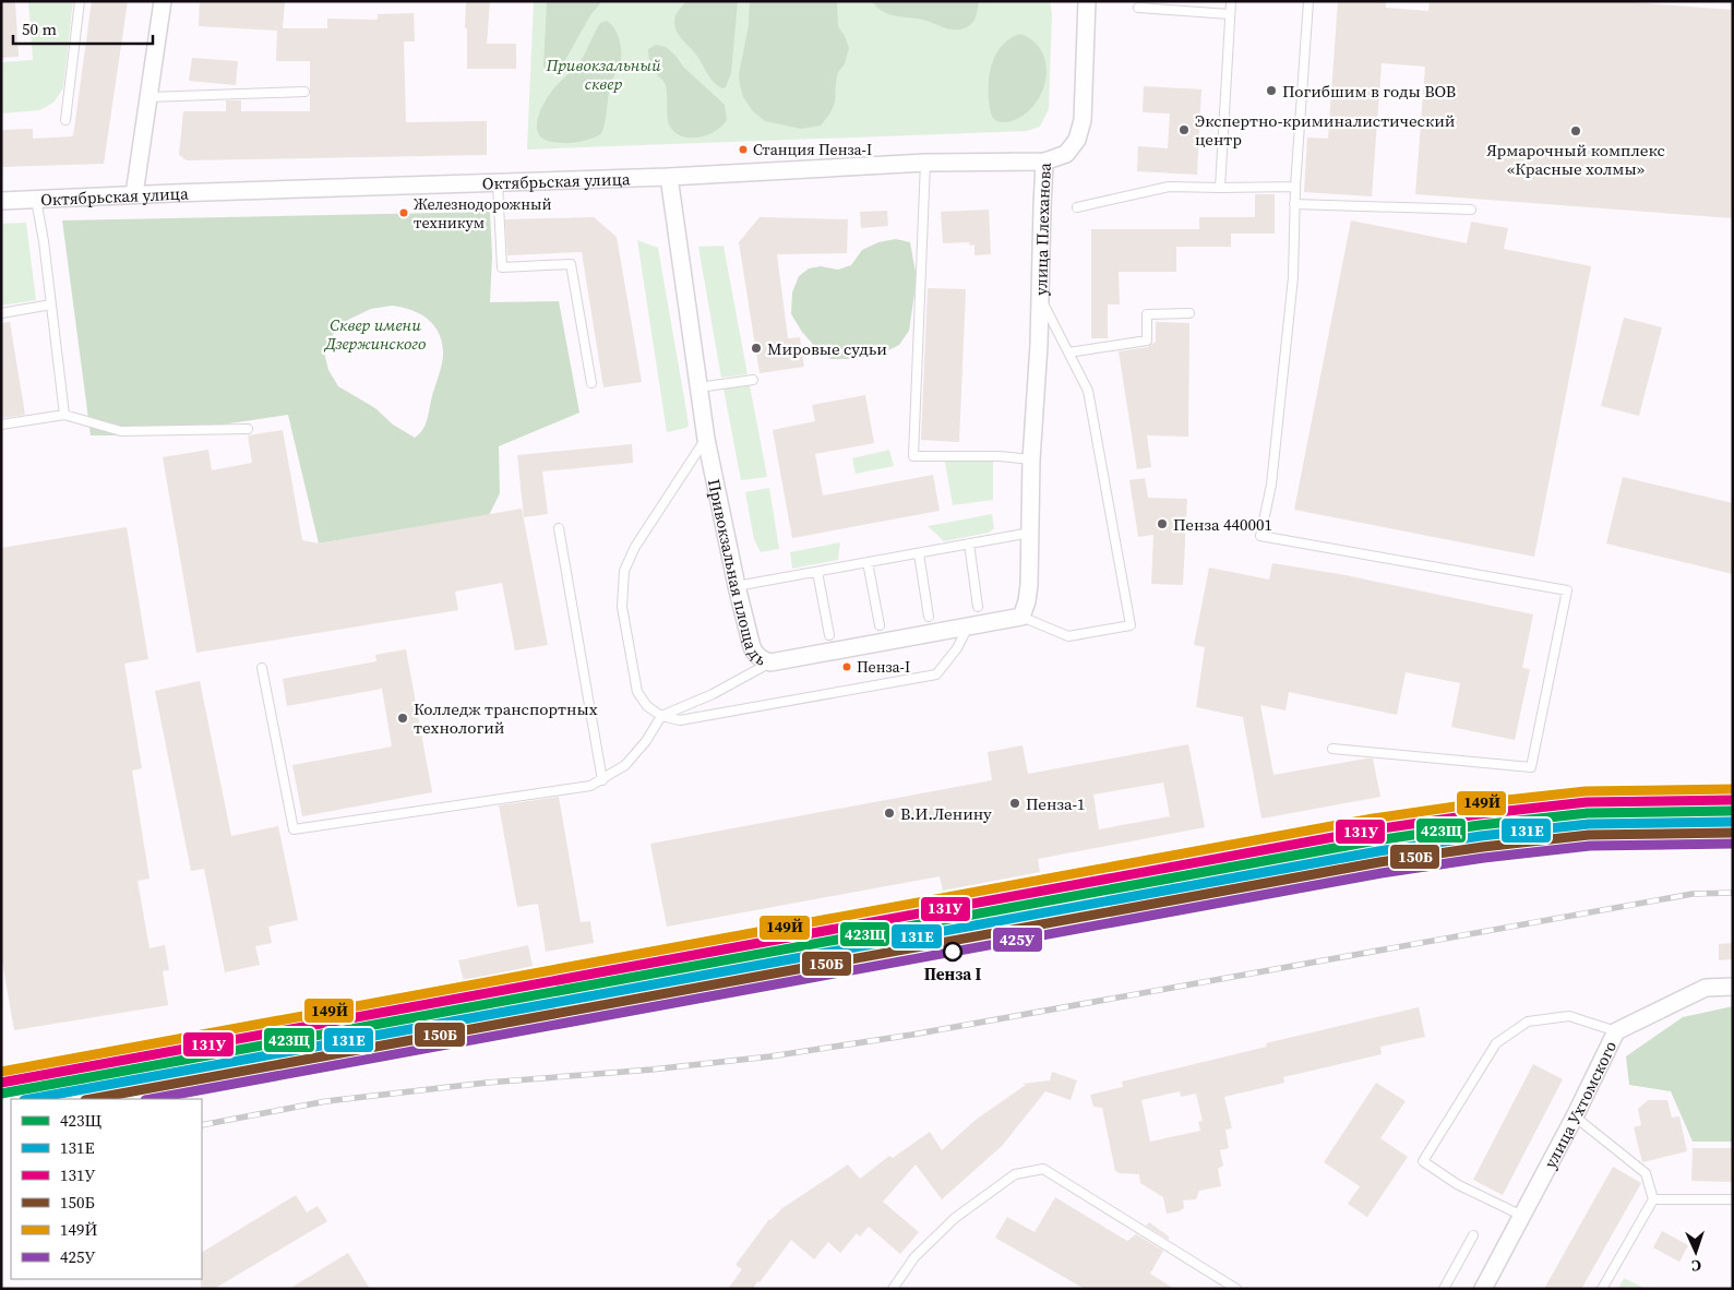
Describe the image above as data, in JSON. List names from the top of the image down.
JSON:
{
  "streets": {
    "street": [
      "Октябрьская улица",
      "улица Плеханова",
      "Привокзальная площадь",
      "улица Ухтомского"
    ]
  },
  "crossings": [
    ["Октябрьская улица", "улица Плеханова"],
    ["Октябрьская улица", "Привокзальная площадь"]
  ],
  "parks": ["Привокзальный сквер", "Сквер имени Дзержинского"],
  "places": [
    "Погибшим в годы ВОВ",
    "Экспертно-криминалистический центр",
    "Ярмарочный комплекс «Красные холмы»",
    "Станция Пенза-I",
    "Железнодорожный техникум",
    "Мировые судьи",
    "Пенза 440001",
    "Пенза-I",
    "Колледж транспортных технологий",
    "Пенза-1",
    "В.И.Ленину",
    "Пенза I"
  ],
  "lines": [
    "transit line 149Й",
    "transit line 131У",
    "transit line 423Щ",
    "transit line 131Е",
    "transit line 150Б",
    "transit line 425У"
  ],
  "legend": [
    "423Щ",
    "131Е",
    "131У",
    "150Б",
    "149Й",
    "425У"
  ],
  "scale_bar": "50 m",
  "north": "bottom"
}
